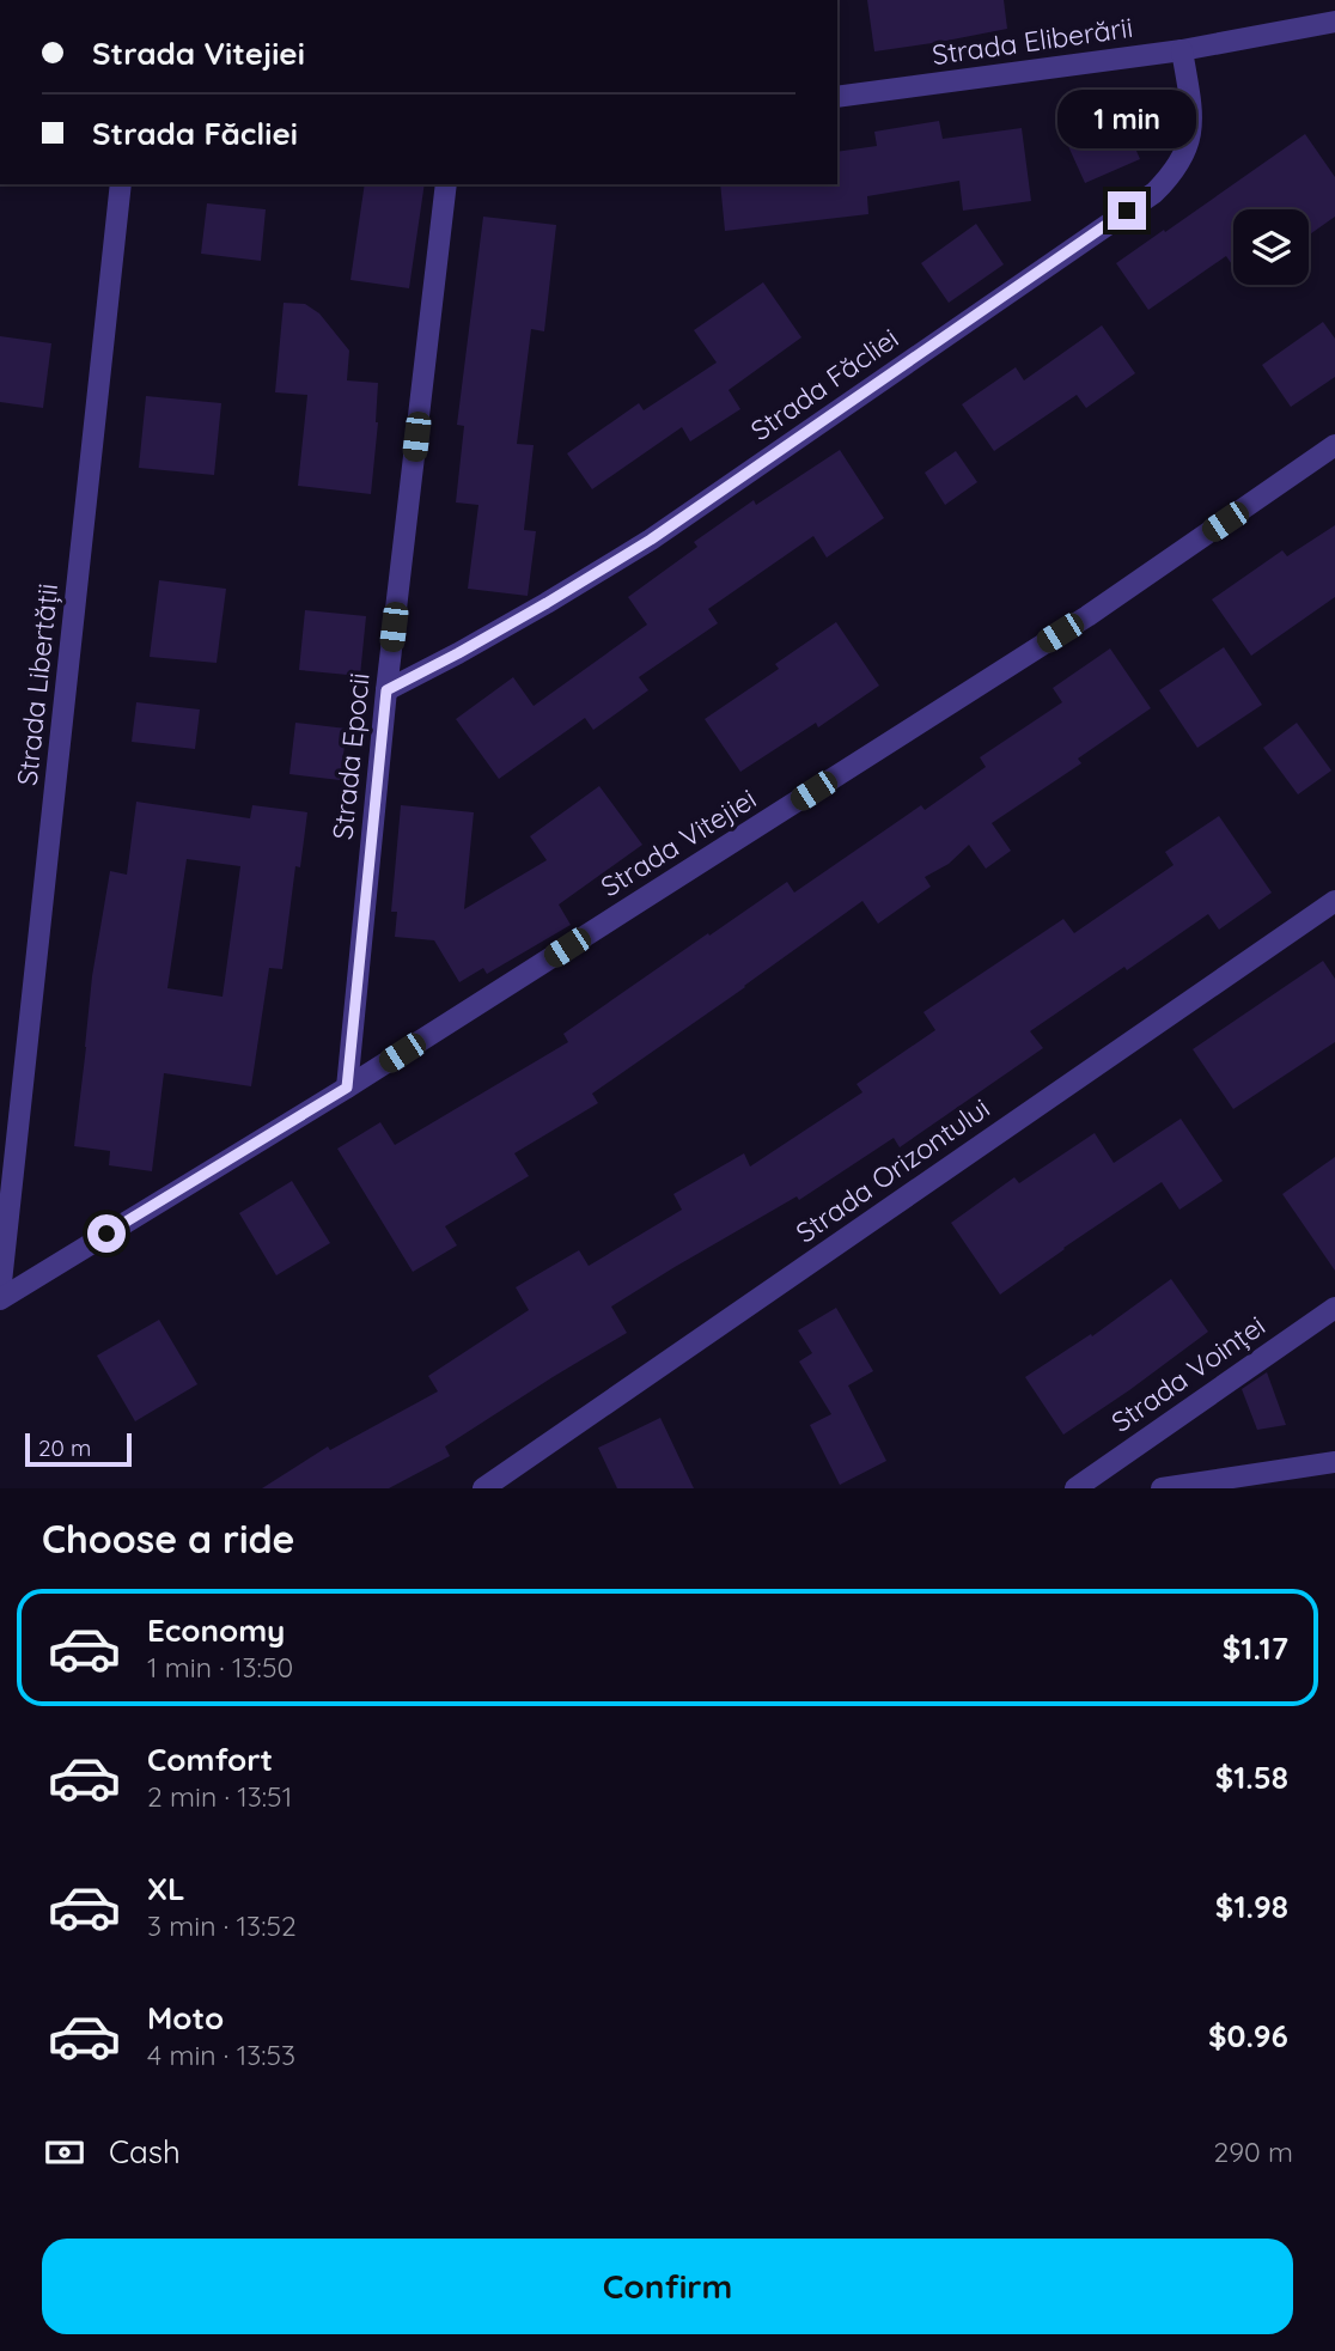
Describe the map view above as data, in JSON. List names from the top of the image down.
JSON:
{
  "streets": {
    "street": [
      "Strada Eliberării",
      "Strada Făcliei",
      "Strada Libertății",
      "Strada Epocii",
      "Strada Vitejiei",
      "Strada Orizontului",
      "Strada Voinței"
    ]
  },
  "crossings": [
    ["Strada Eliberării", "Strada Făcliei"],
    ["Strada Făcliei", "Strada Epocii"],
    ["Strada Libertății", "Strada Vitejiei"],
    ["Strada Epocii", "Strada Vitejiei"]
  ],
  "scale_bar": "20 m",
  "page": {
    "banner": ["Strada Vitejiei", "Strada Făcliei"],
    "bubble": "1 min",
    "scale": "20 m",
    "heading": "Choose a ride",
    "list": [
      {
        "name": "Economy",
        "note": "1 min · 13:50",
        "value": "$1.17"
      },
      {
        "name": "Comfort",
        "note": "2 min · 13:51",
        "value": "$1.58"
      },
      {
        "name": "XL",
        "note": "3 min · 13:52",
        "value": "$1.98"
      },
      {
        "name": "Moto",
        "note": "4 min · 13:53",
        "value": "$0.96"
      }
    ],
    "pay": ["Cash", "290 m"],
    "buttons": "Confirm"
  }
}
